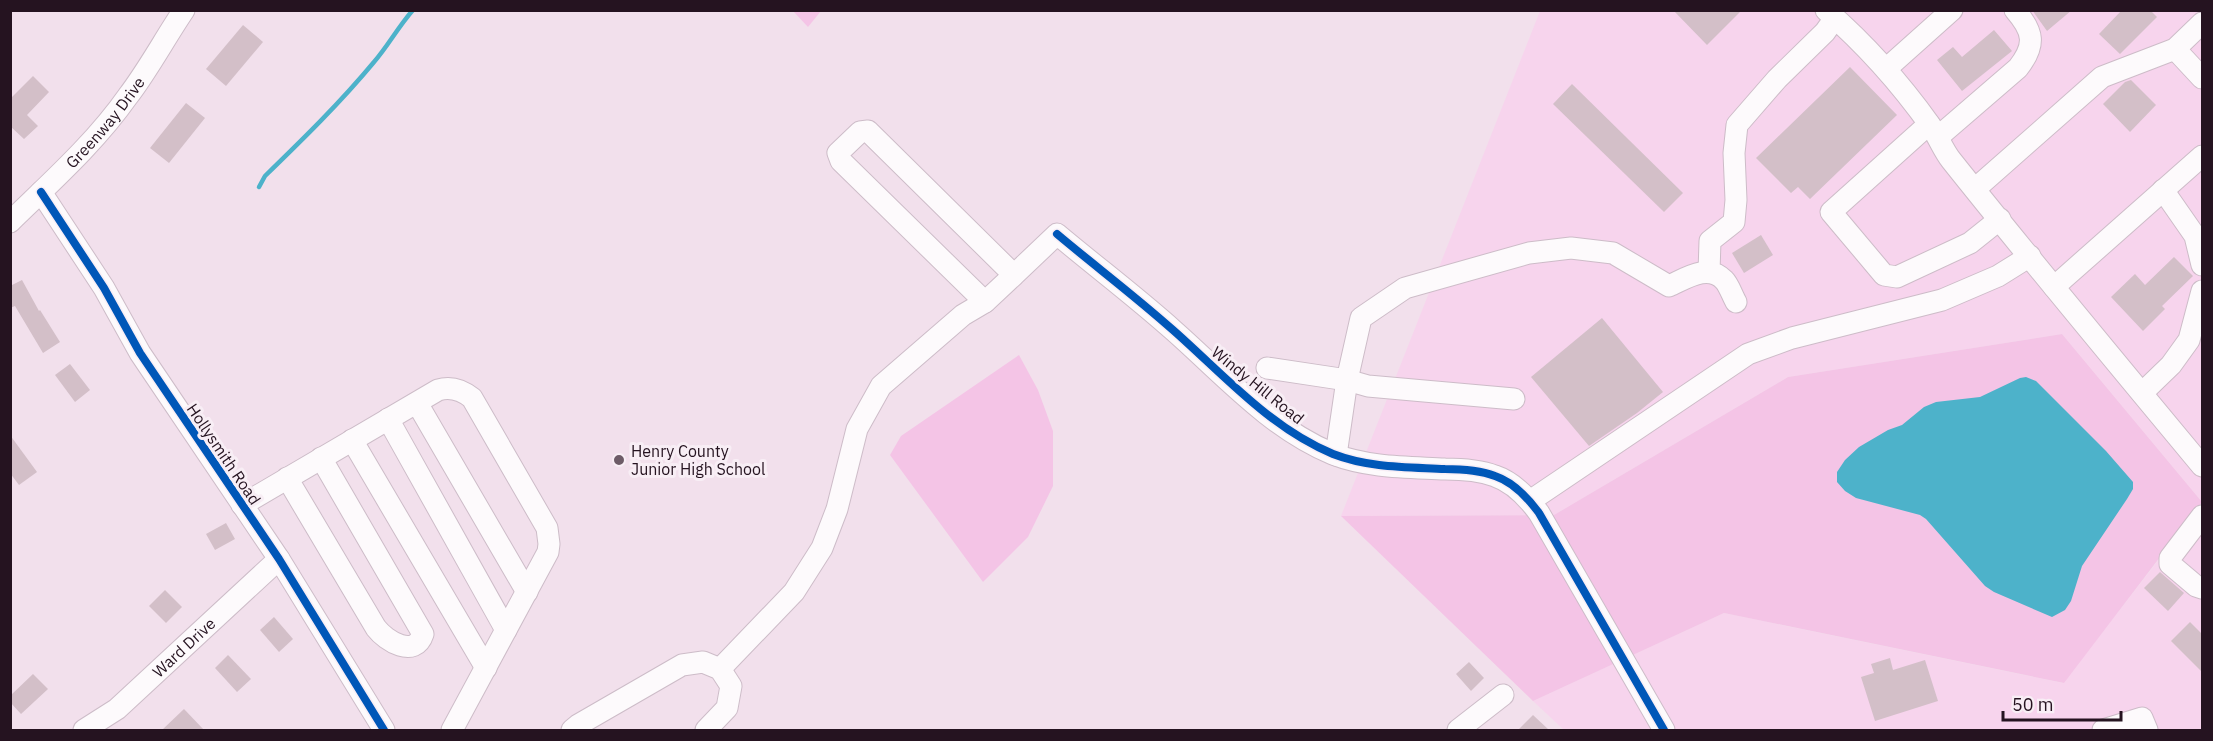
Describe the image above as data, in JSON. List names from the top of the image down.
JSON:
{
  "streets": {
    "street": [
      "Greenway Drive",
      "Windy Hill Road",
      "Hollysmith Road",
      "Ward Drive"
    ]
  },
  "crossings": [
    ["Greenway Drive", "Hollysmith Road"],
    ["Hollysmith Road", "Ward Drive"]
  ],
  "places": ["Henry County Junior High School"],
  "scale_bar": "50 m"
}
